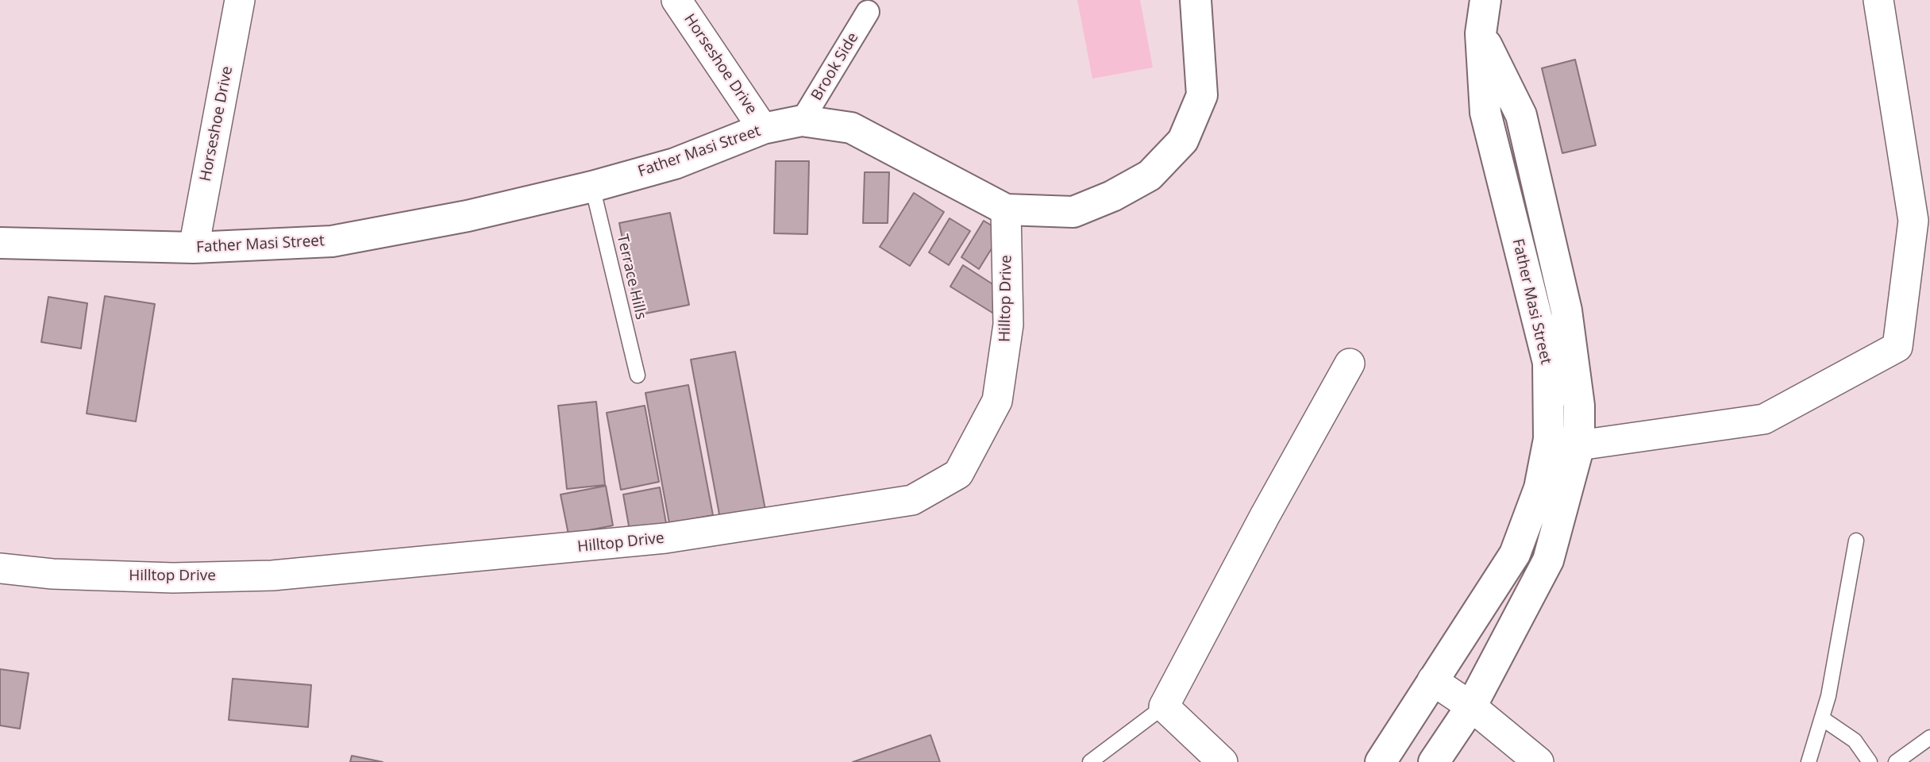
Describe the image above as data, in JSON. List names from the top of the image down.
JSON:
{
  "streets": {
    "street": [
      "Horseshoe Drive",
      "Brook Side",
      "Father Masi Street",
      "Hilltop Drive"
    ],
    "lane": ["Terrace Hills"]
  },
  "crossings": [
    ["Horseshoe Drive", "Father Masi Street"],
    ["Brook Side", "Father Masi Street"],
    ["Father Masi Street", "Terrace Hills"],
    ["Father Masi Street", "Hilltop Drive"]
  ]
}
